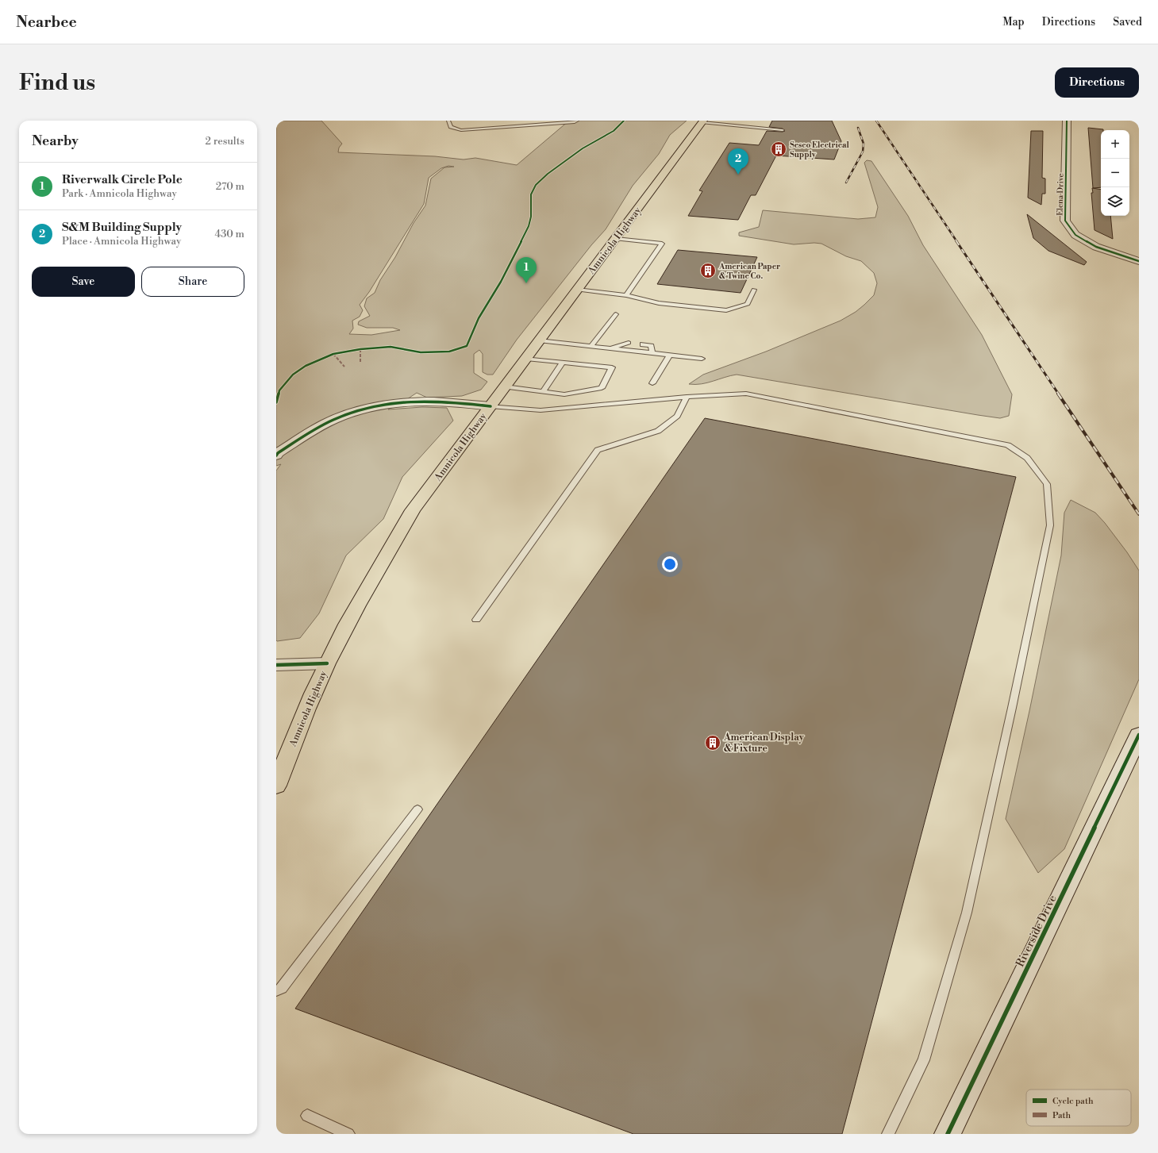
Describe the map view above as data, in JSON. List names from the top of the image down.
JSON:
{
  "streets": {
    "main road": ["Amnicola Highway"],
    "street": ["Elena Drive", "Riverside Drive"]
  },
  "places": {
    "building": ["Sesco Electrical Supply", "American Paper & Twine Co.", "American Display & Fixture"]
  },
  "legend": ["Cycle path", "Path"],
  "page": {
    "header": "Nearbee",
    "nav": ["Map", "Directions", "Saved"],
    "buttons": [
      "Directions",
      ["Save", "Share"]
    ],
    "title": "Find us",
    "heading": ["Nearby", "2 results"],
    "map_buttons": ["+", "−"],
    "pins": ["2", "1"],
    "list": [
      {
        "mark": "1",
        "name": "Riverwalk Circle Pole",
        "note": "Park · Amnicola Highway",
        "value": "270 m"
      },
      {
        "mark": "2",
        "name": "S&M Building Supply",
        "note": "Place · Amnicola Highway",
        "value": "430 m"
      }
    ]
  }
}
